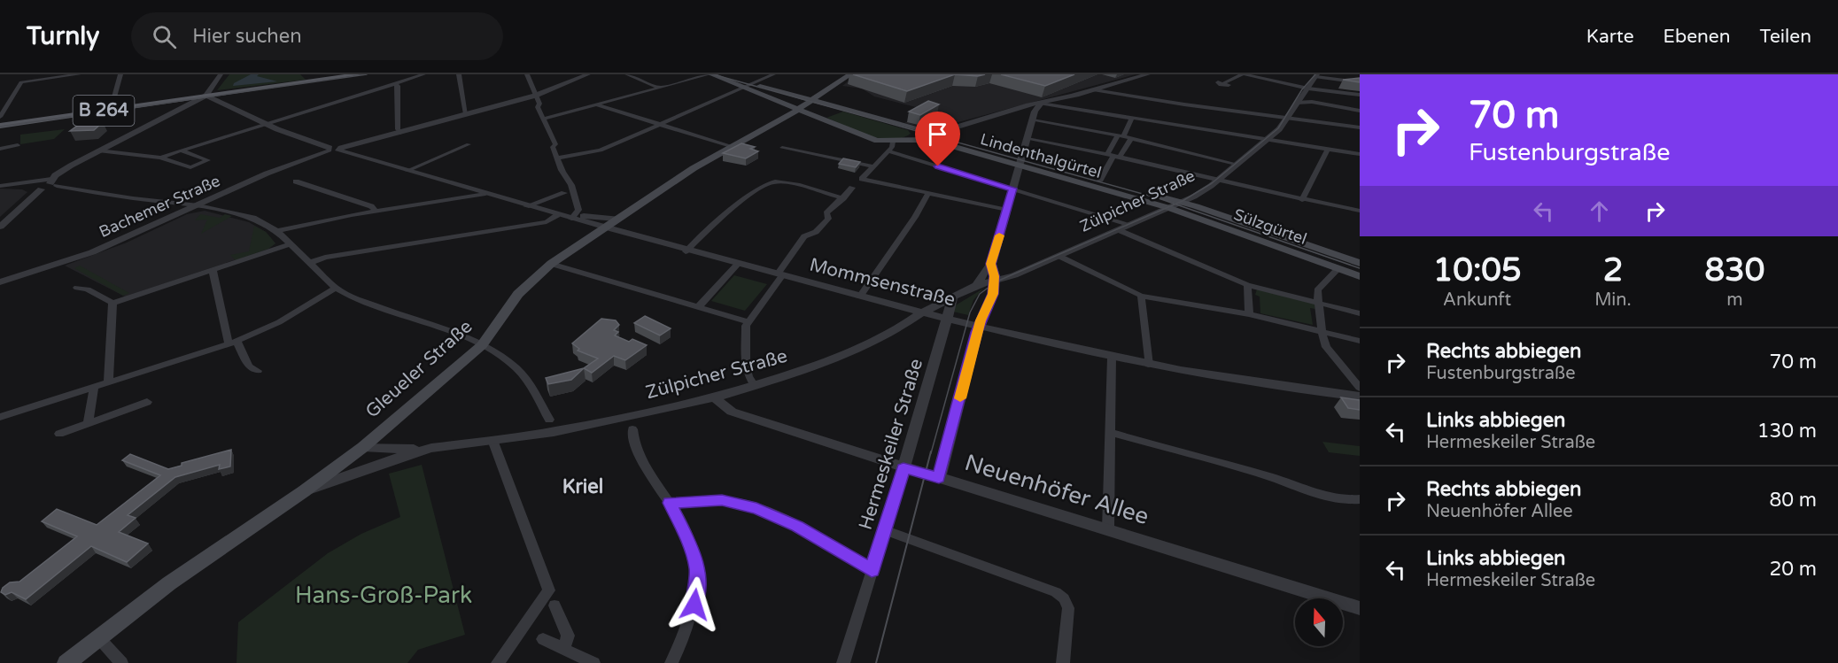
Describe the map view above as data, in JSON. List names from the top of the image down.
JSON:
{
  "streets": {
    "main road": [
      "B 264",
      "Lindenthalgürtel",
      "Sülzgürtel",
      "Gleueler Straße"
    ],
    "street": [
      "Zülpicher Straße",
      "Bachemer Straße",
      "Mommsenstraße",
      "Hermeskeiler Straße",
      "Neuenhöfer Allee"
    ]
  },
  "crossings": [
    ["Lindenthalgürtel", "Zülpicher Straße"],
    ["Lindenthalgürtel", "Sülzgürtel"],
    ["Lindenthalgürtel", "Gleueler Straße"],
    ["Zülpicher Straße", "Sülzgürtel"],
    ["Zülpicher Straße", "Mommsenstraße"],
    ["Zülpicher Straße", "Gleueler Straße"],
    ["Zülpicher Straße", "Hermeskeiler Straße"],
    ["Zülpicher Straße", "Neuenhöfer Allee"],
    ["Mommsenstraße", "Gleueler Straße"],
    ["Mommsenstraße", "Hermeskeiler Straße"],
    ["Hermeskeiler Straße", "Neuenhöfer Allee"]
  ],
  "districts": ["Kriel"],
  "parks": ["Hans-Groß-Park"],
  "north": "top",
  "page": {
    "header": "Turnly",
    "search": "Hier suchen",
    "nav": ["Karte", "Ebenen", "Teilen"],
    "turn": ["70 m", "Fustenburgstraße"],
    "eta": [
      "10:05",
      "Ankunft",
      "2",
      "Min.",
      "830",
      "m"
    ],
    "list": [
      {
        "name": "Rechts abbiegen",
        "note": "Fustenburgstraße",
        "value": "70 m"
      },
      {
        "name": "Links abbiegen",
        "note": "Hermeskeiler Straße",
        "value": "130 m"
      },
      {
        "name": "Rechts abbiegen",
        "note": "Neuenhöfer Allee",
        "value": "80 m"
      },
      {
        "name": "Links abbiegen",
        "note": "Hermeskeiler Straße",
        "value": "20 m"
      }
    ]
  }
}
